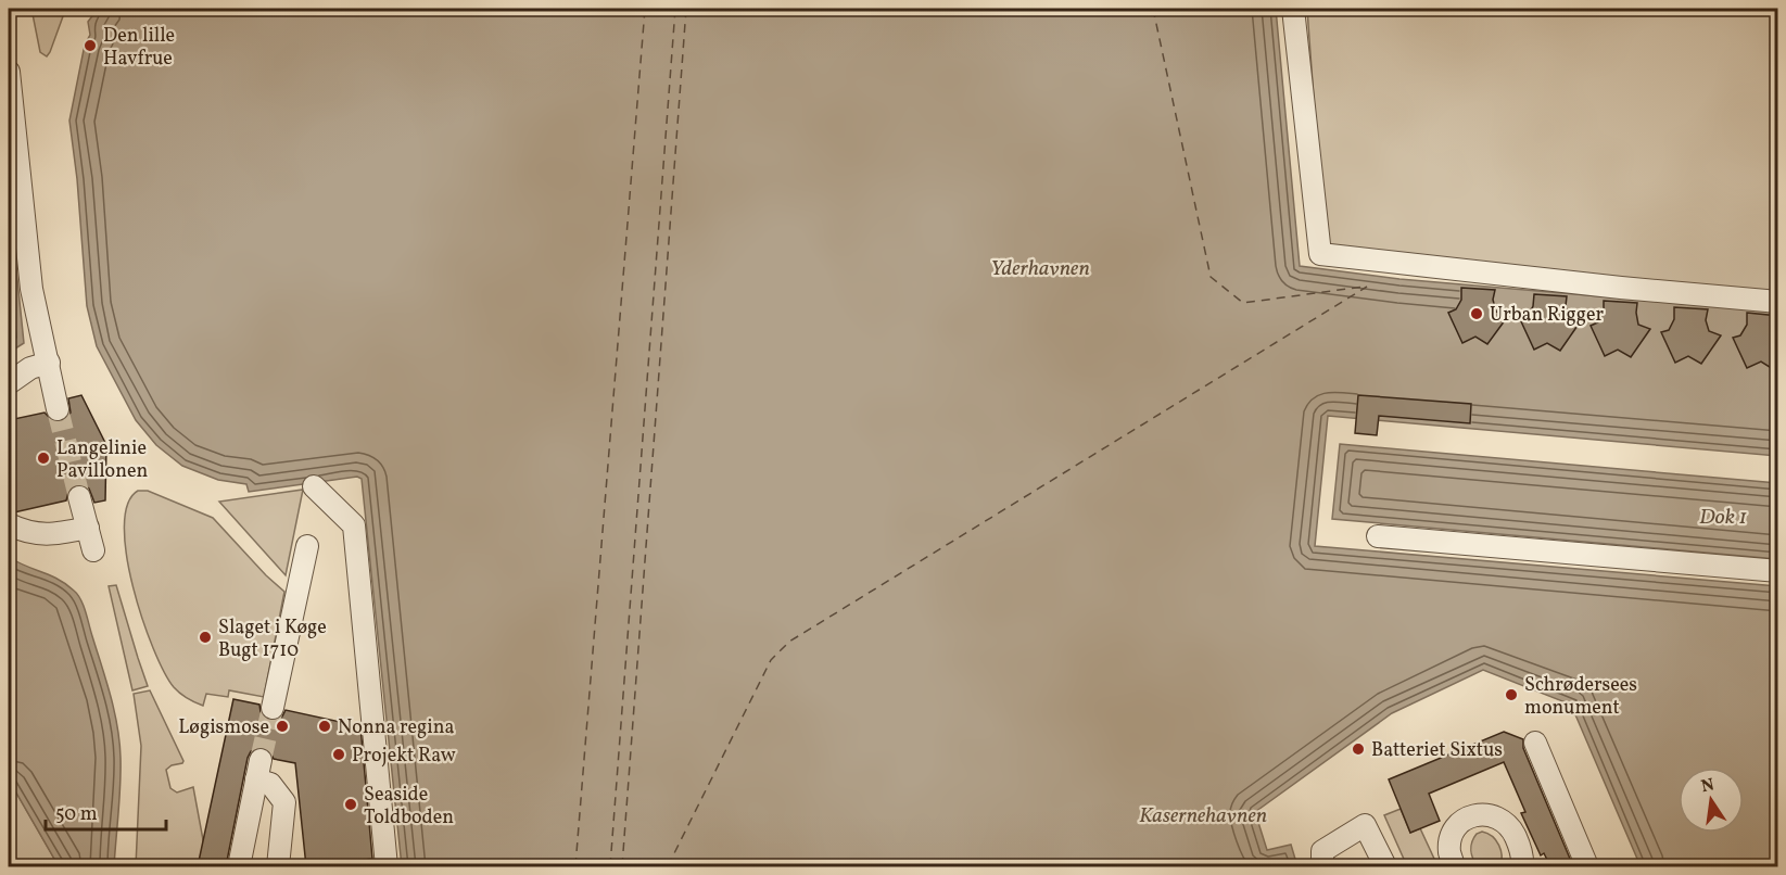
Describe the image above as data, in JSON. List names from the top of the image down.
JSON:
{
  "water": ["Yderhavnen", "Dok 1", "Kasernehavnen"],
  "places": [
    "Den lille Havfrue",
    "Urban Rigger",
    "Langelinie Pavillonen",
    "Slaget i Køge Bugt 1710",
    "Schrødersees monument",
    "Løgismose",
    "Nonna regina",
    "Batteriet Sixtus",
    "Projekt Raw",
    "Seaside Toldboden"
  ],
  "scale_bar": "50 m",
  "north": "top"
}
